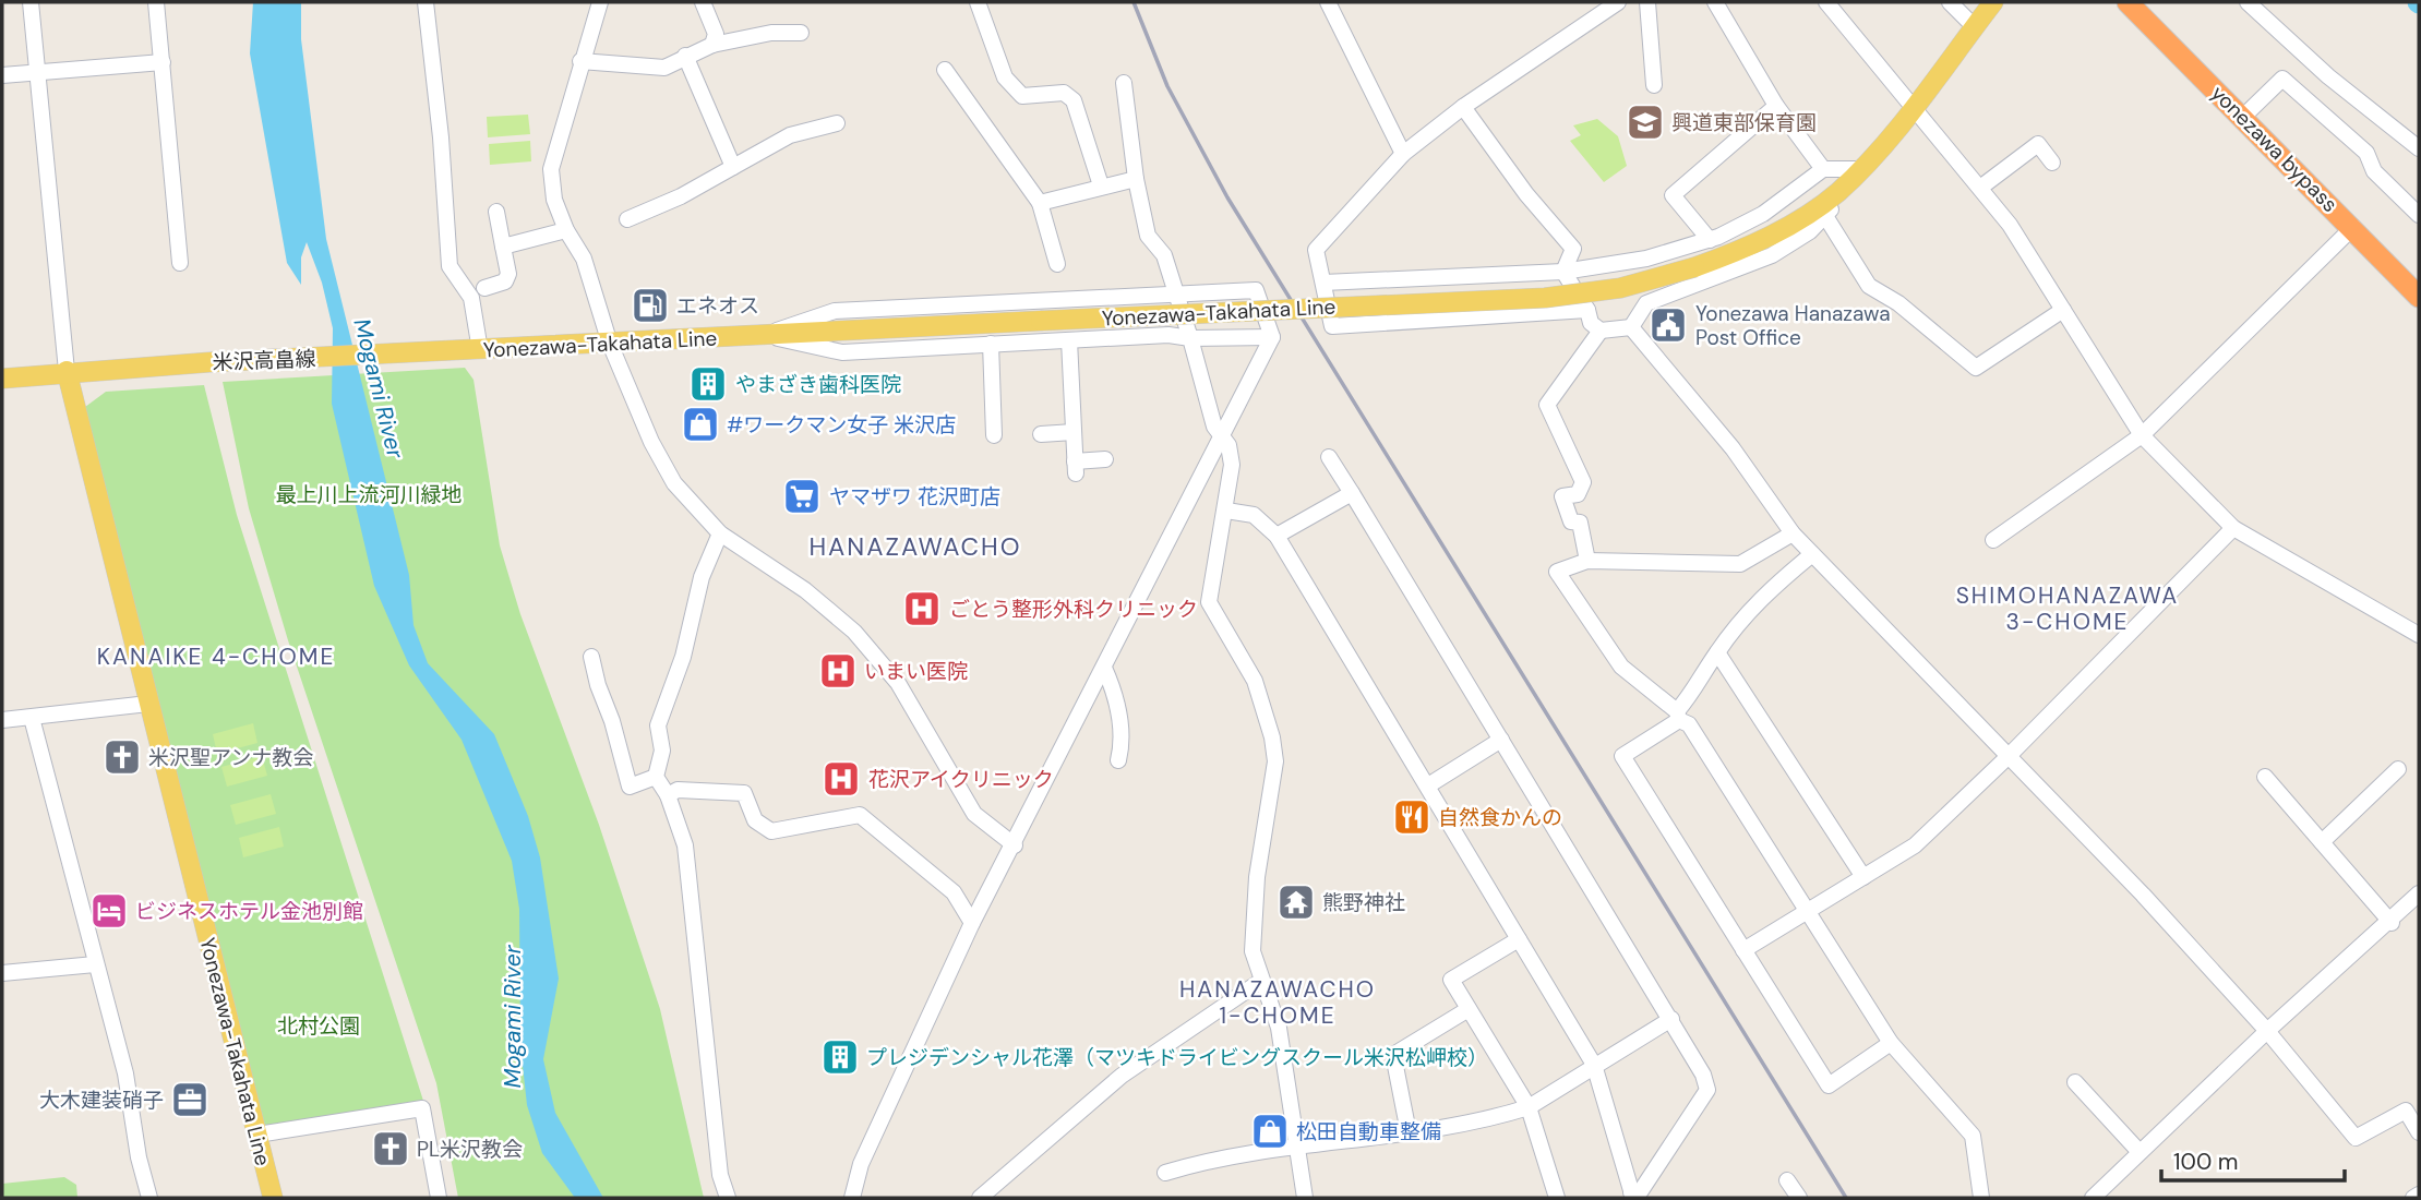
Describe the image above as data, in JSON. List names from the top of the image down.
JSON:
{
  "streets": {
    "highway": ["yonezawa bypass"],
    "main road": ["Yonezawa-Takahata Line", "米沢高畠線"]
  },
  "crossings": [
    ["Yonezawa-Takahata Line", "米沢高畠線"]
  ],
  "districts": [
    "HANAZAWACHO",
    "SHIMOHANAZAWA 3-CHOME",
    "KANAIKE 4-CHOME",
    "HANAZAWACHO 1-CHOME"
  ],
  "water": ["Mogami River"],
  "parks": ["最上川上流河川緑地", "北村公園"],
  "places": {
    "school or university": ["興道東部保育園"],
    "fuel station": ["エネオス"],
    "public building": ["Yonezawa Hanazawa Post Office"],
    "building": ["やまざき歯科医院", "プレジデンシャル花澤（マツキドライビングスクール米沢松岬校）"],
    "shop": ["#ワークマン女子 米沢店", "松田自動車整備"],
    "supermarket": ["ヤマザワ 花沢町店"],
    "hospital": ["ごとう整形外科クリニック", "いまい医院", "花沢アイクリニック"],
    "church": ["米沢聖アンナ教会", "PL米沢教会"],
    "restaurant": ["自然食かんの"],
    "temple": ["熊野神社"],
    "hotel": ["ビジネスホテル金池別館"],
    "office": ["大木建装硝子"]
  },
  "scale_bar": "100 m"
}
